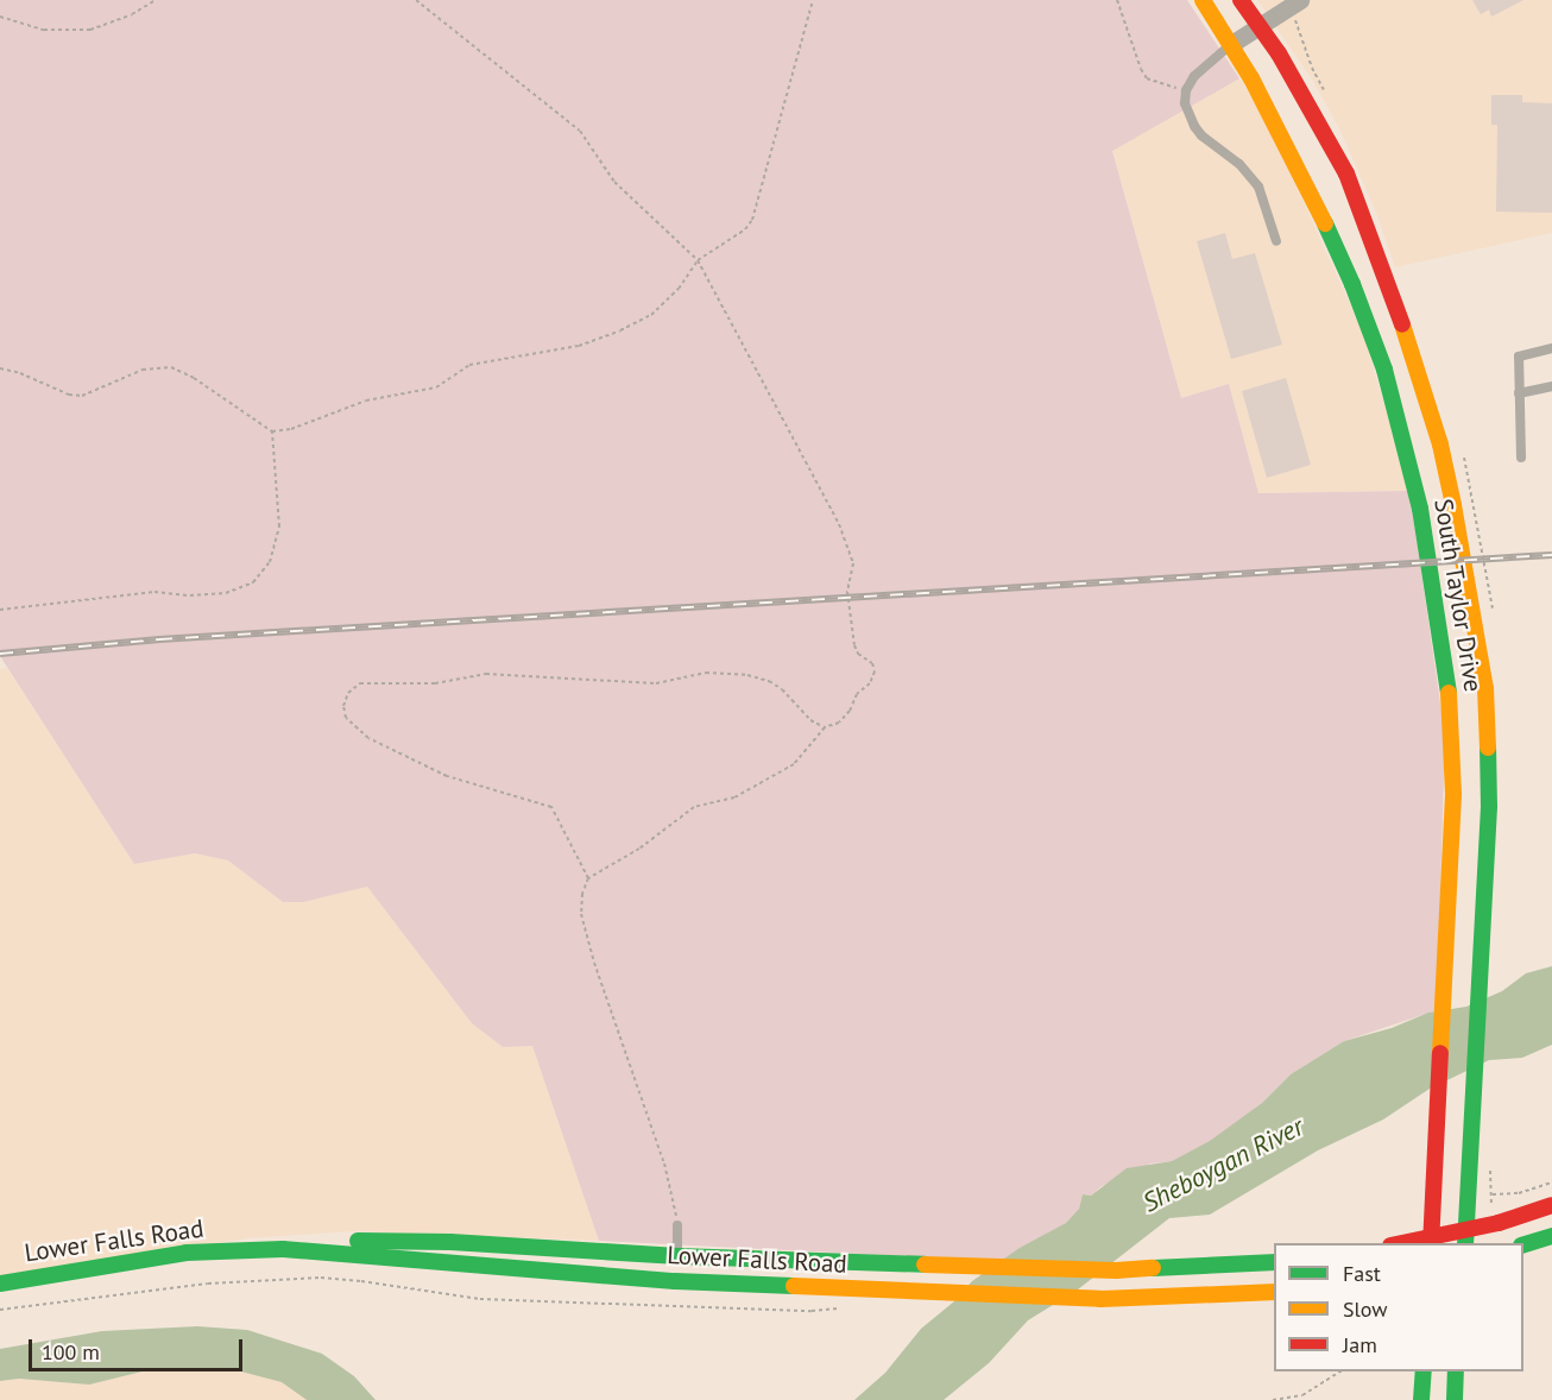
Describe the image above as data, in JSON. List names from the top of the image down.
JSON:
{
  "streets": {
    "main road": ["South Taylor Drive", "Lower Falls Road"]
  },
  "water": ["Sheboygan River"],
  "legend": ["Fast", "Slow", "Jam"],
  "scale_bar": "100 m"
}
